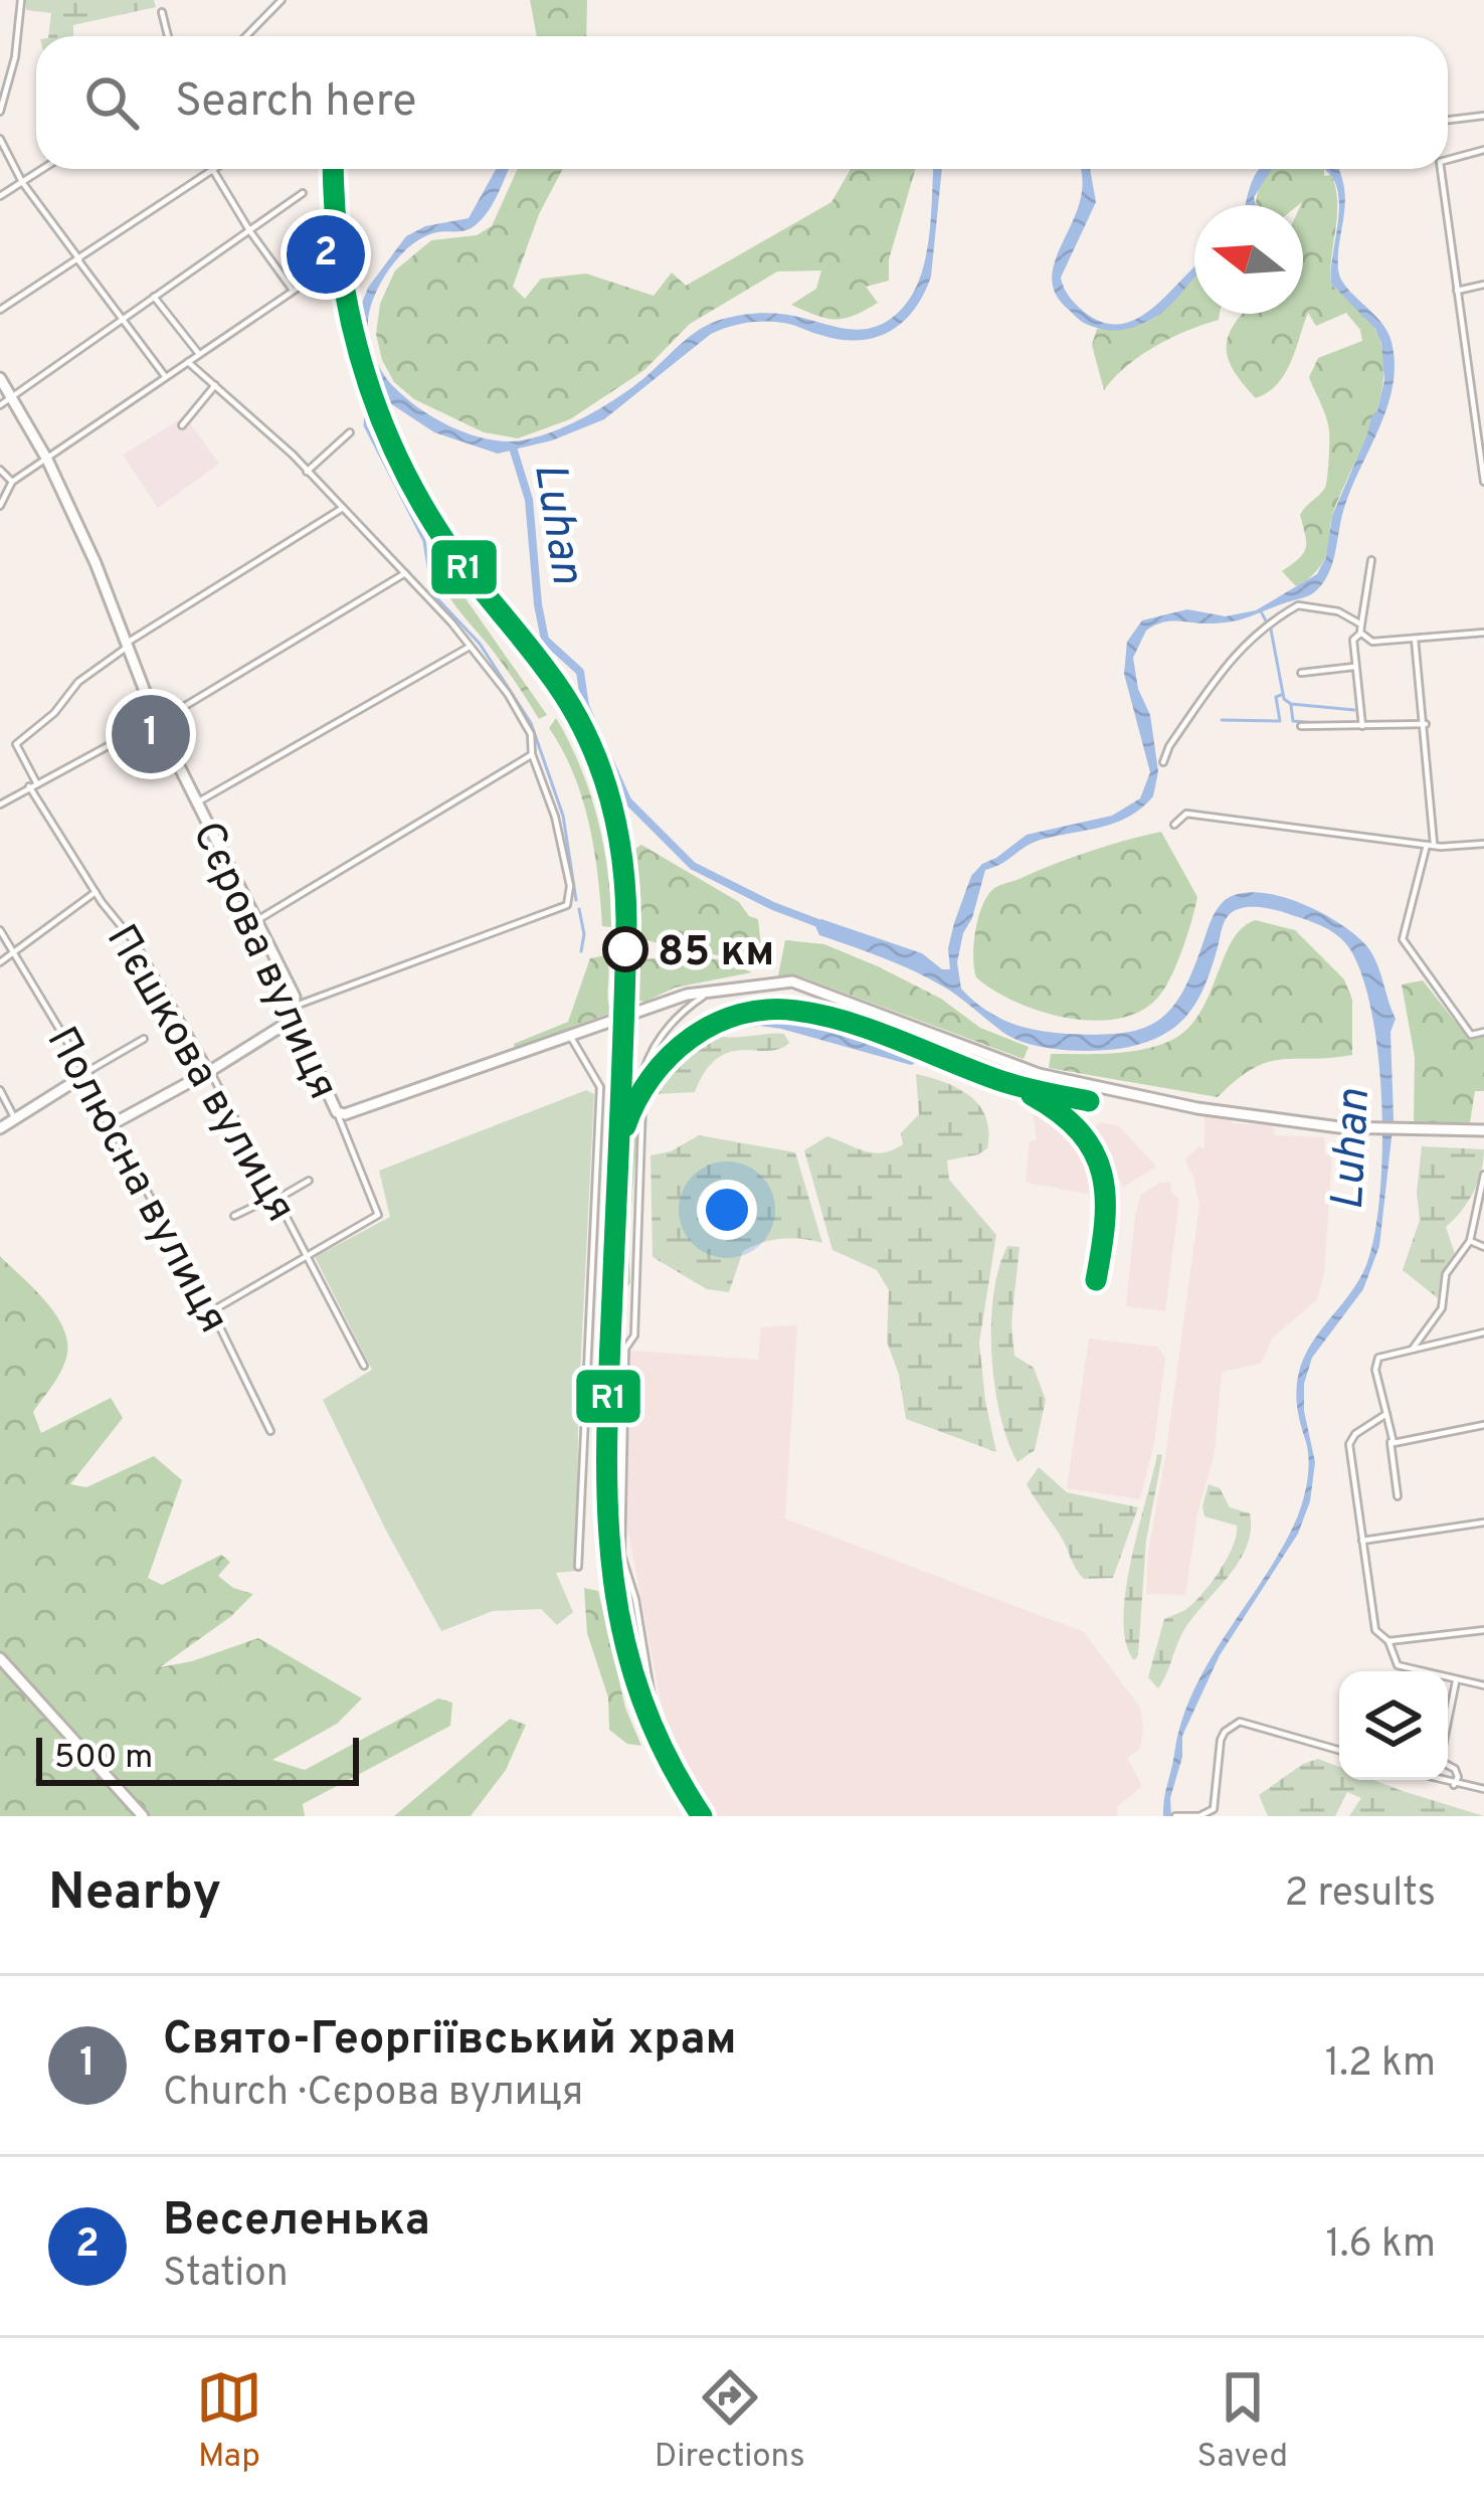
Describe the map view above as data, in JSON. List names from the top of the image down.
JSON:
{
  "streets": {
    "street": ["Сєрова вулиця", "Пєшкова вулиця", "Полюсна вулиця"]
  },
  "crossings": [
    ["Сєрова вулиця", "Пєшкова вулиця"]
  ],
  "water": ["Luhan"],
  "places": ["85 км"],
  "lines": ["transit line R1"],
  "scale_bar": "500 m",
  "north": "left",
  "page": {
    "search": "Search here",
    "pins": ["2", "1"],
    "scale": "500 m",
    "heading": ["Nearby", "2 results"],
    "list": [
      {
        "mark": "1",
        "name": "Свято-Георгіївський храм",
        "note": "Church · Сєрова вулиця",
        "value": "1.2 km"
      },
      {
        "mark": "2",
        "name": "Веселенька",
        "note": "Station",
        "value": "1.6 km"
      }
    ],
    "nav": ["Map", "Directions", "Saved"]
  }
}
